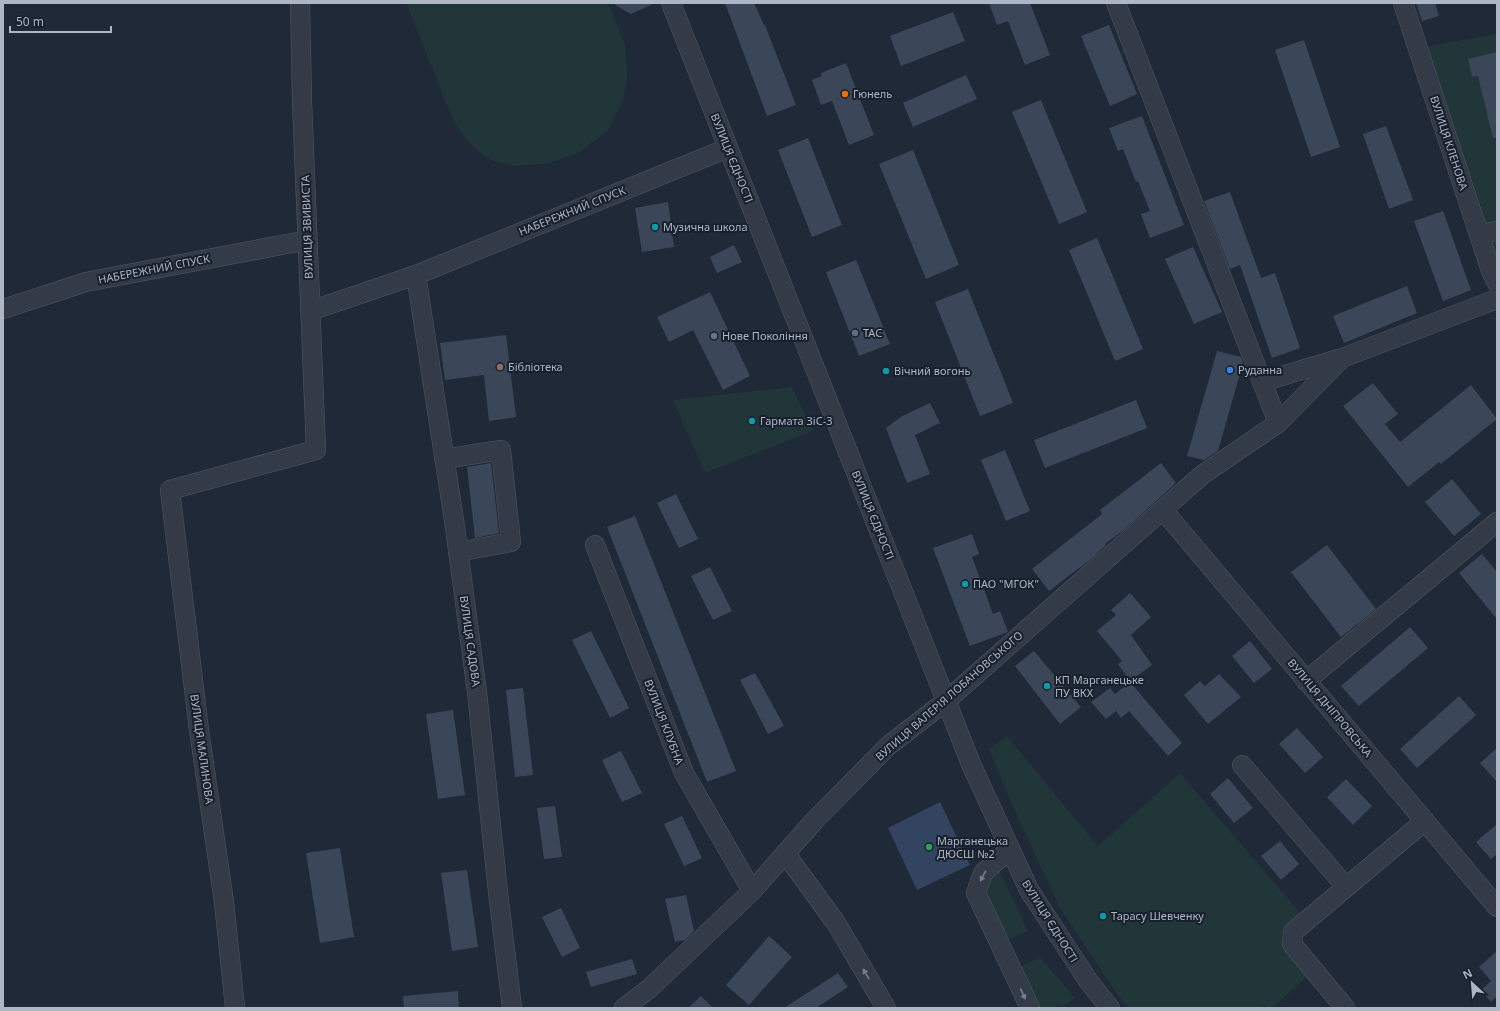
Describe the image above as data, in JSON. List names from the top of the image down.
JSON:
{
  "streets": {
    "street": [
      "ВУЛИЦЯ КЛЕНОВА",
      "ВУЛИЦЯ ЄДНОСТІ",
      "НАБЕРЕЖНИЙ СПУСК",
      "ВУЛИЦЯ ЗВИВИСТА",
      "ВУЛИЦЯ САДОВА",
      "ВУЛИЦЯ ВАЛЕРІЯ ЛОБАНОВСЬКОГО",
      "ВУЛИЦЯ ДНІПРОВСЬКА",
      "ВУЛИЦЯ КЛУБНА",
      "ВУЛИЦЯ МАЛИНОВА"
    ]
  },
  "crossings": [
    ["ВУЛИЦЯ ЄДНОСТІ", "НАБЕРЕЖНИЙ СПУСК"],
    ["ВУЛИЦЯ ЄДНОСТІ", "ВУЛИЦЯ ВАЛЕРІЯ ЛОБАНОВСЬКОГО"],
    ["НАБЕРЕЖНИЙ СПУСК", "ВУЛИЦЯ ЗВИВИСТА"],
    ["НАБЕРЕЖНИЙ СПУСК", "ВУЛИЦЯ САДОВА"],
    ["ВУЛИЦЯ ЗВИВИСТА", "ВУЛИЦЯ МАЛИНОВА"],
    ["ВУЛИЦЯ ВАЛЕРІЯ ЛОБАНОВСЬКОГО", "ВУЛИЦЯ ДНІПРОВСЬКА"],
    ["ВУЛИЦЯ ВАЛЕРІЯ ЛОБАНОВСЬКОГО", "ВУЛИЦЯ КЛУБНА"]
  ],
  "places": [
    "Гюнель",
    "Музична школа",
    "ТАС",
    "Нове Покоління",
    "Бібліотека",
    "Руданна",
    "Вічний вогонь",
    "Гармата ЗіС-3",
    "ПАО \"МГОК\"",
    "КП Марганецьке ПУ ВКХ",
    "Марганецька ДЮСШ №2",
    "Тарасу Шевченку"
  ],
  "scale_bar": "50 m",
  "north": "top left"
}
